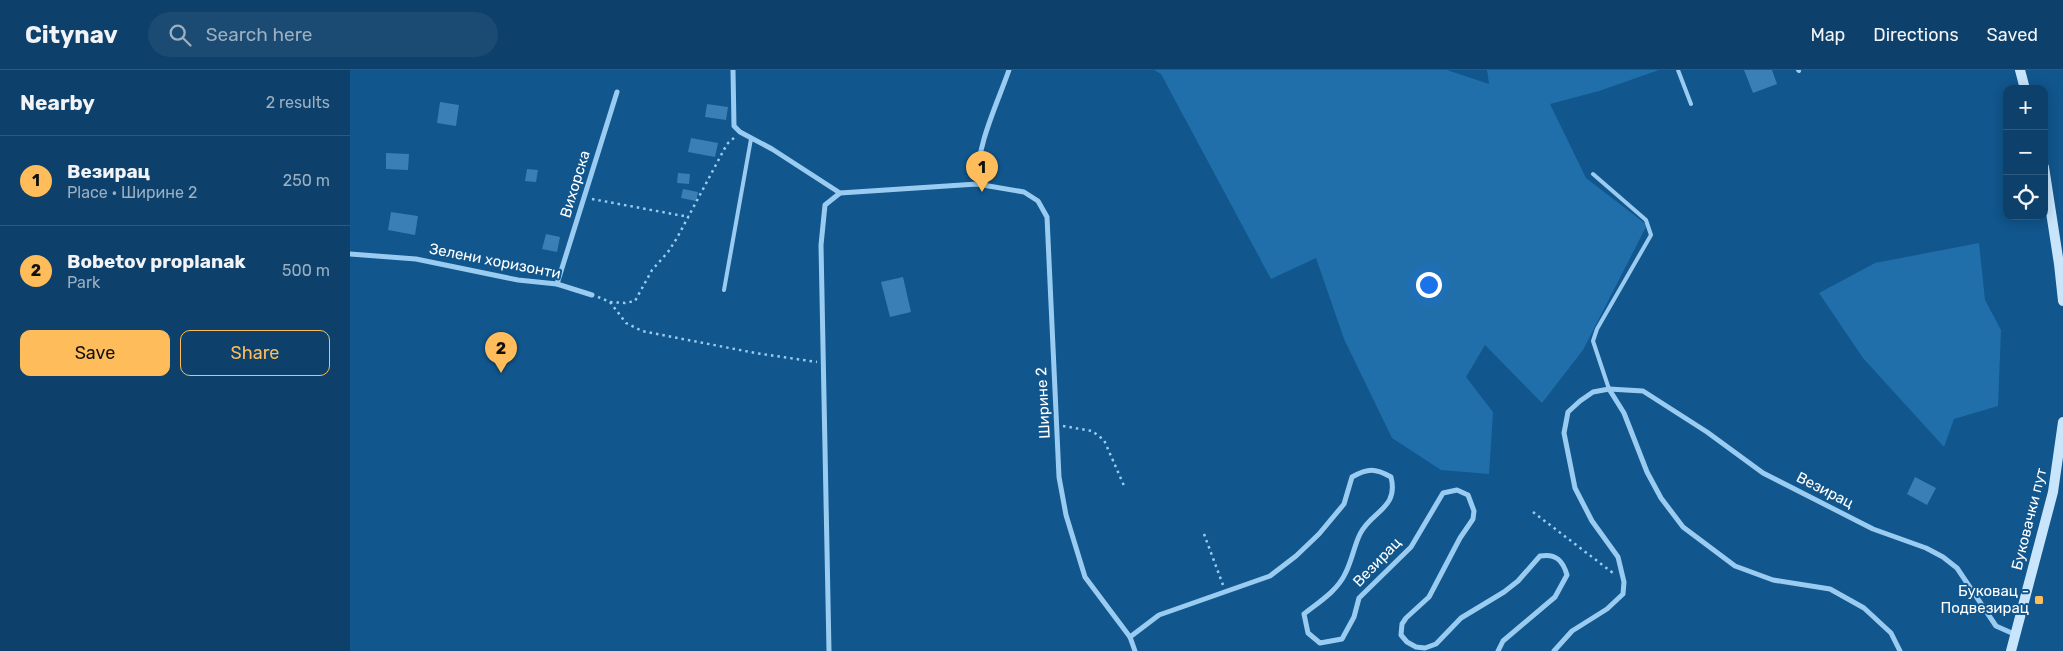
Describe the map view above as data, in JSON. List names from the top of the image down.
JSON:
{
  "streets": {
    "street": [
      "Вихорска",
      "Зелени хоризонти",
      "Ширине 2",
      "Везирац",
      "Буковачки пут"
    ]
  },
  "crossings": [
    ["Вихорска", "Зелени хоризонти"],
    ["Ширине 2", "Везирац"],
    ["Везирац", "Буковачки пут"]
  ],
  "places": {
    "transit": ["Буковац - Подвезирац"]
  },
  "page": {
    "header": "Citynav",
    "search": "Search here",
    "nav": ["Map", "Directions", "Saved"],
    "heading": ["Nearby", "2 results"],
    "map_buttons": ["+", "−"],
    "list": [
      {
        "mark": "1",
        "name": "Везирац",
        "note": "Place · Ширине 2",
        "value": "250 m"
      },
      {
        "mark": "2",
        "name": "Bobetov proplanak",
        "note": "Park",
        "value": "500 m"
      }
    ],
    "pins": ["1", "2"],
    "buttons": ["Save", "Share"]
  }
}
